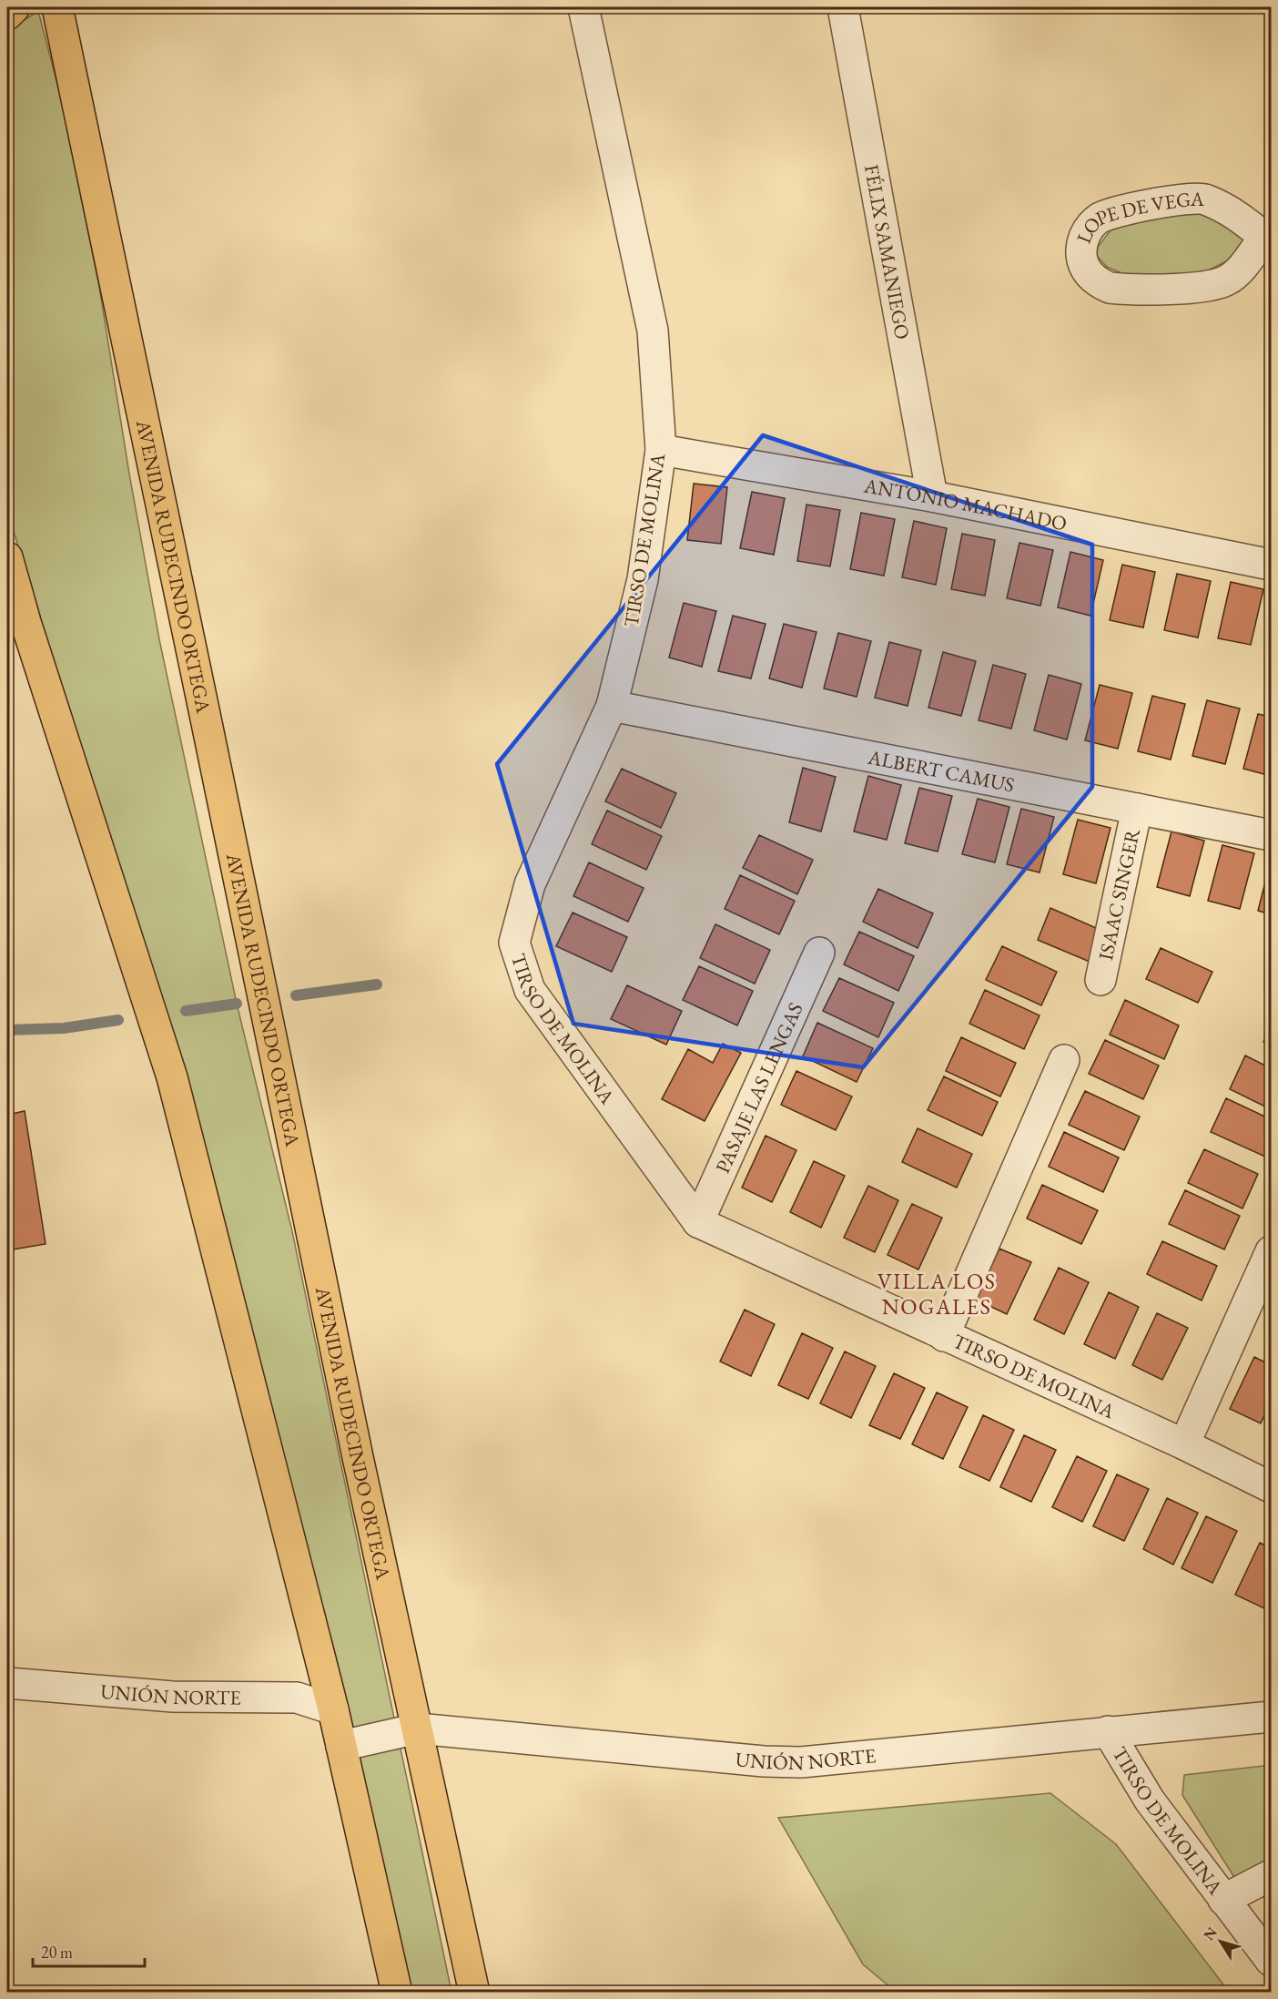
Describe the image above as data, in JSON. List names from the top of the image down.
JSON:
{
  "streets": {
    "main road": ["AVENIDA RUDECINDO ORTEGA"],
    "street": [
      "LOPE DE VEGA",
      "FÉLIX SAMANIEGO",
      "ANTONIO MACHADO",
      "TIRSO DE MOLINA",
      "ALBERT CAMUS",
      "ISAAC SINGER",
      "PASAJE LAS LENGAS",
      "UNIÓN NORTE"
    ]
  },
  "crossings": [
    ["FÉLIX SAMANIEGO", "ANTONIO MACHADO"],
    ["ANTONIO MACHADO", "TIRSO DE MOLINA"],
    ["TIRSO DE MOLINA", "ALBERT CAMUS"],
    ["TIRSO DE MOLINA", "PASAJE LAS LENGAS"],
    ["TIRSO DE MOLINA", "UNIÓN NORTE"],
    ["AVENIDA RUDECINDO ORTEGA", "UNIÓN NORTE"],
    ["ALBERT CAMUS", "ISAAC SINGER"]
  ],
  "districts": ["VILLA LOS NOGALES"],
  "scale_bar": "20 m",
  "north": "top left"
}
